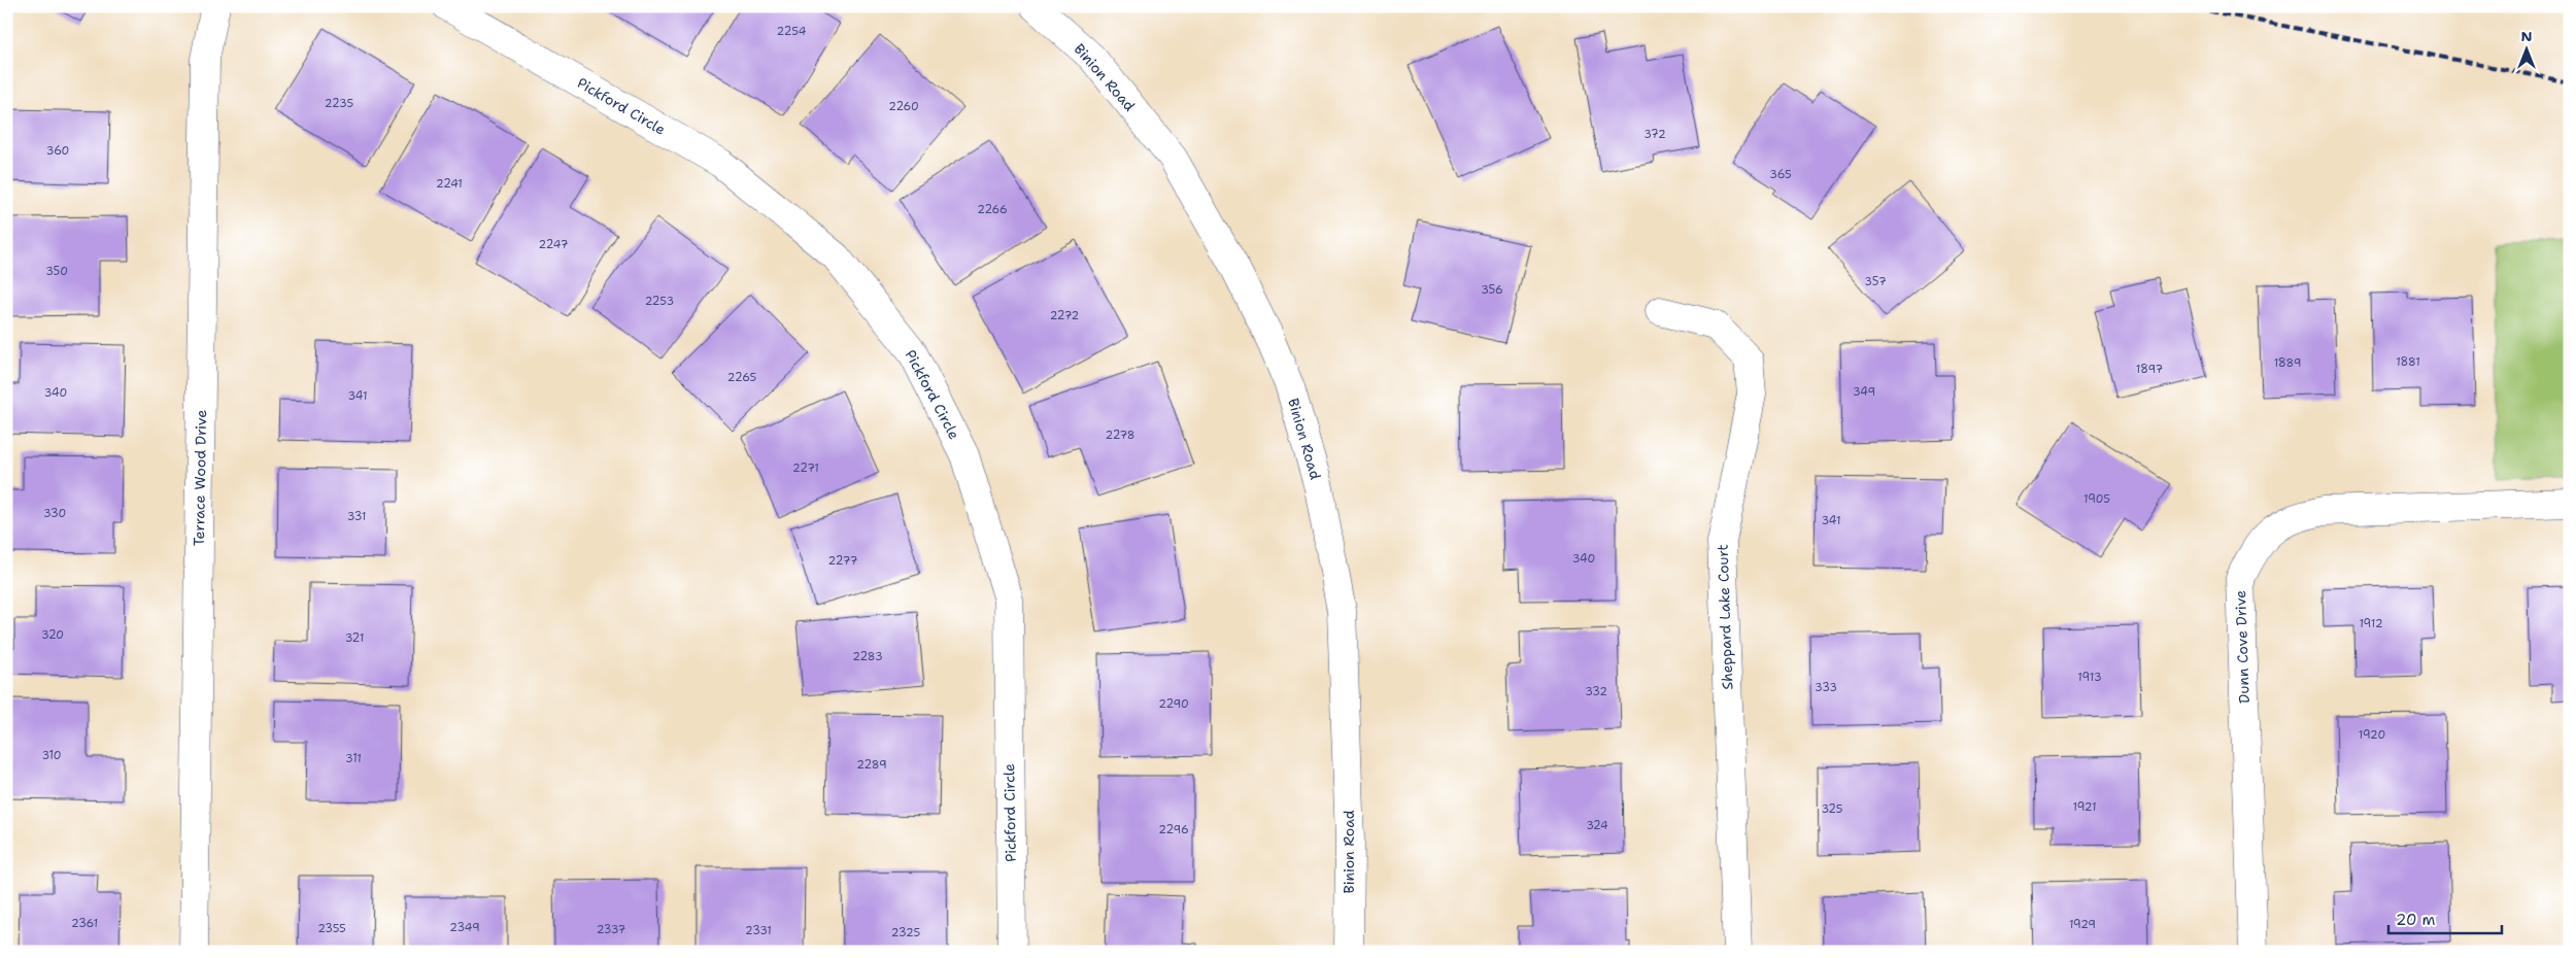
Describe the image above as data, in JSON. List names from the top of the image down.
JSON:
{
  "streets": {
    "street": [
      "Binion Road",
      "Pickford Circle",
      "Terrace Wood Drive",
      "Sheppard Lake Court",
      "Dunn Cove Drive"
    ]
  },
  "house_numbers": [
    "2254",
    "2235",
    "2260",
    "372",
    "360",
    "365",
    "2241",
    "2266",
    "2247",
    "350",
    "357",
    "356",
    "2253",
    "2272",
    "1881",
    "1889",
    "1897",
    "2265",
    "349",
    "340",
    "341",
    "2278",
    "2271",
    "1905",
    "330",
    "331",
    "341",
    "340",
    "2277",
    "1912",
    "320",
    "321",
    "2283",
    "1913",
    "333",
    "332",
    "2290",
    "1920",
    "310",
    "311",
    "2289",
    "1921",
    "325",
    "324",
    "2296",
    "2361",
    "1929",
    "2349",
    "2355",
    "2337",
    "2331",
    "2325"
  ],
  "scale_bar": "20 m",
  "north": "top"
}
